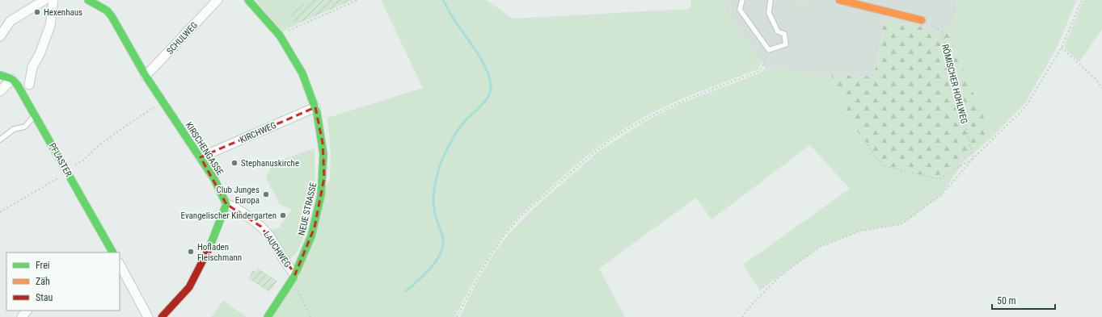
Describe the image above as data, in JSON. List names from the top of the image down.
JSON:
{
  "streets": {
    "street": [
      "SCHULWEG",
      "KIRCHWEG",
      "KIRSCHENGASSE",
      "PFLASTER",
      "NEUE STRASSE",
      "LAUCHWEG"
    ],
    "path": ["RÖMISCHER HOHLWEG"]
  },
  "crossings": [
    ["SCHULWEG", "KIRSCHENGASSE"],
    ["KIRCHWEG", "KIRSCHENGASSE"],
    ["KIRCHWEG", "NEUE STRASSE"],
    ["KIRSCHENGASSE", "LAUCHWEG"],
    ["NEUE STRASSE", "LAUCHWEG"]
  ],
  "places": [
    "Hexenhaus",
    "Stephanuskirche",
    "Club Junges Europa",
    "Evangelischer Kindergarten",
    "Hofladen Fleischmann"
  ],
  "legend": ["Frei", "Zäh", "Stau"],
  "scale_bar": "50 m"
}
